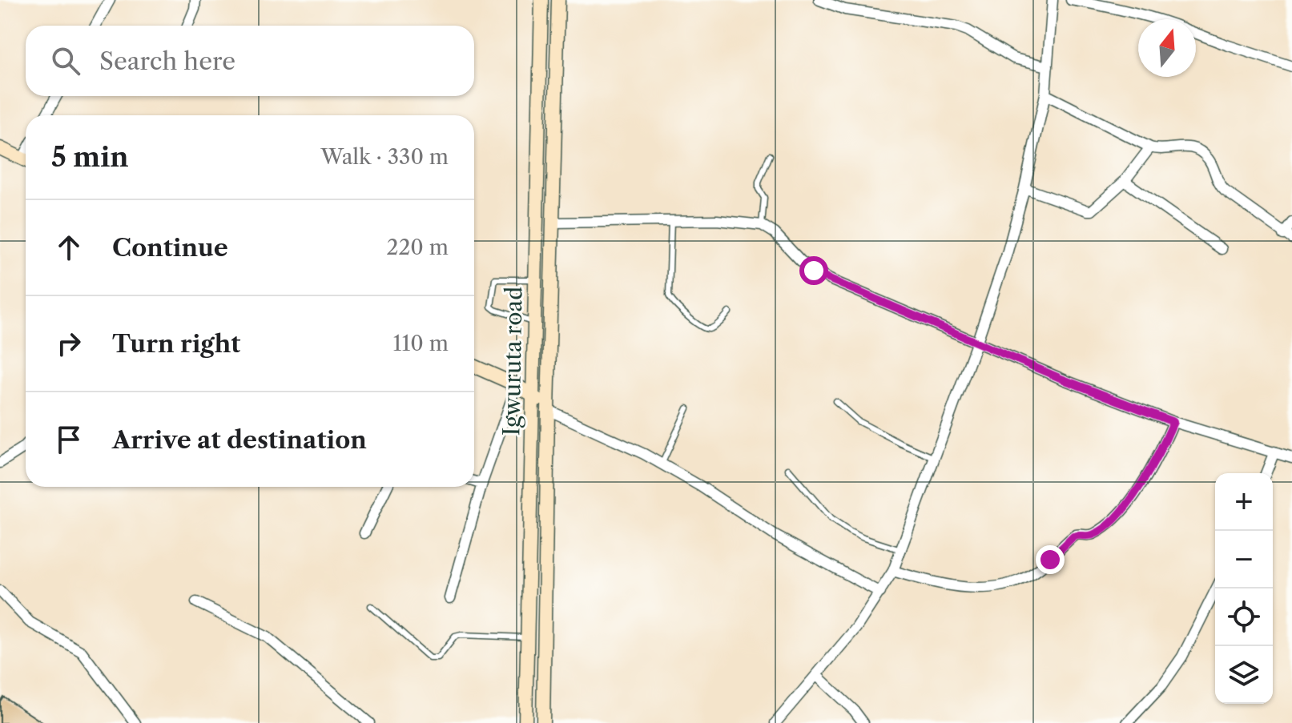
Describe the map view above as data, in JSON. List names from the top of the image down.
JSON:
{
  "streets": {
    "main road": ["Igwuruta road"]
  },
  "north": "top",
  "page": {
    "search": "Search here",
    "heading": ["5 min", "Walk · 330 m"],
    "list": [
      ["Continue", "220 m"],
      ["Turn right", "110 m"],
      "Arrive at destination"
    ],
    "map_buttons": ["+", "−"]
  }
}
